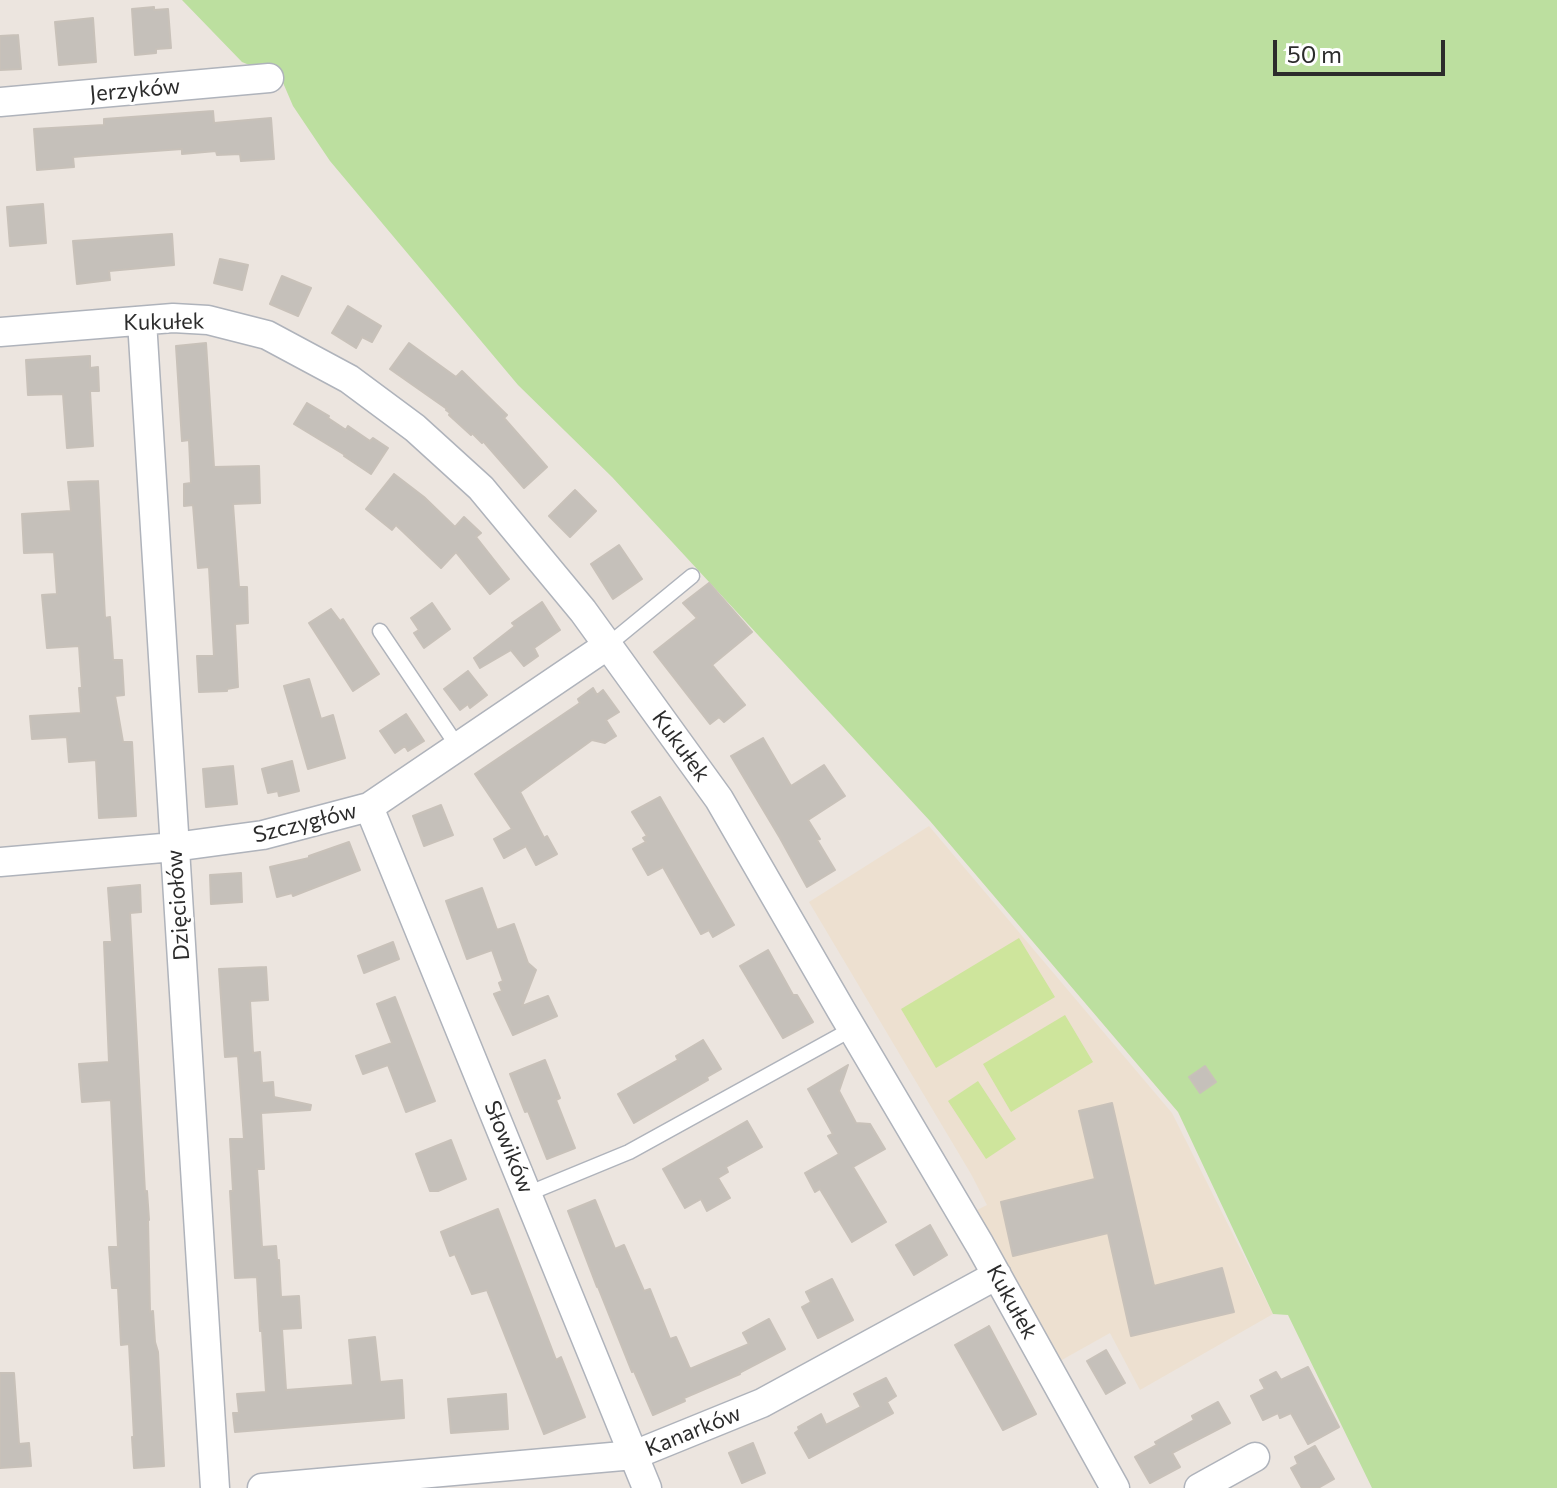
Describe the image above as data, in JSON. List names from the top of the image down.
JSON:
{
  "streets": {
    "street": [
      "Jerzyków",
      "Kukułek",
      "Szczygłów",
      "Dzięciołów",
      "Słowików",
      "Kanarków"
    ]
  },
  "crossings": [
    ["Kukułek", "Szczygłów"],
    ["Kukułek", "Dzięciołów"],
    ["Kukułek", "Kanarków"],
    ["Szczygłów", "Dzięciołów"],
    ["Szczygłów", "Słowików"],
    ["Słowików", "Kanarków"]
  ],
  "scale_bar": "50 m"
}
